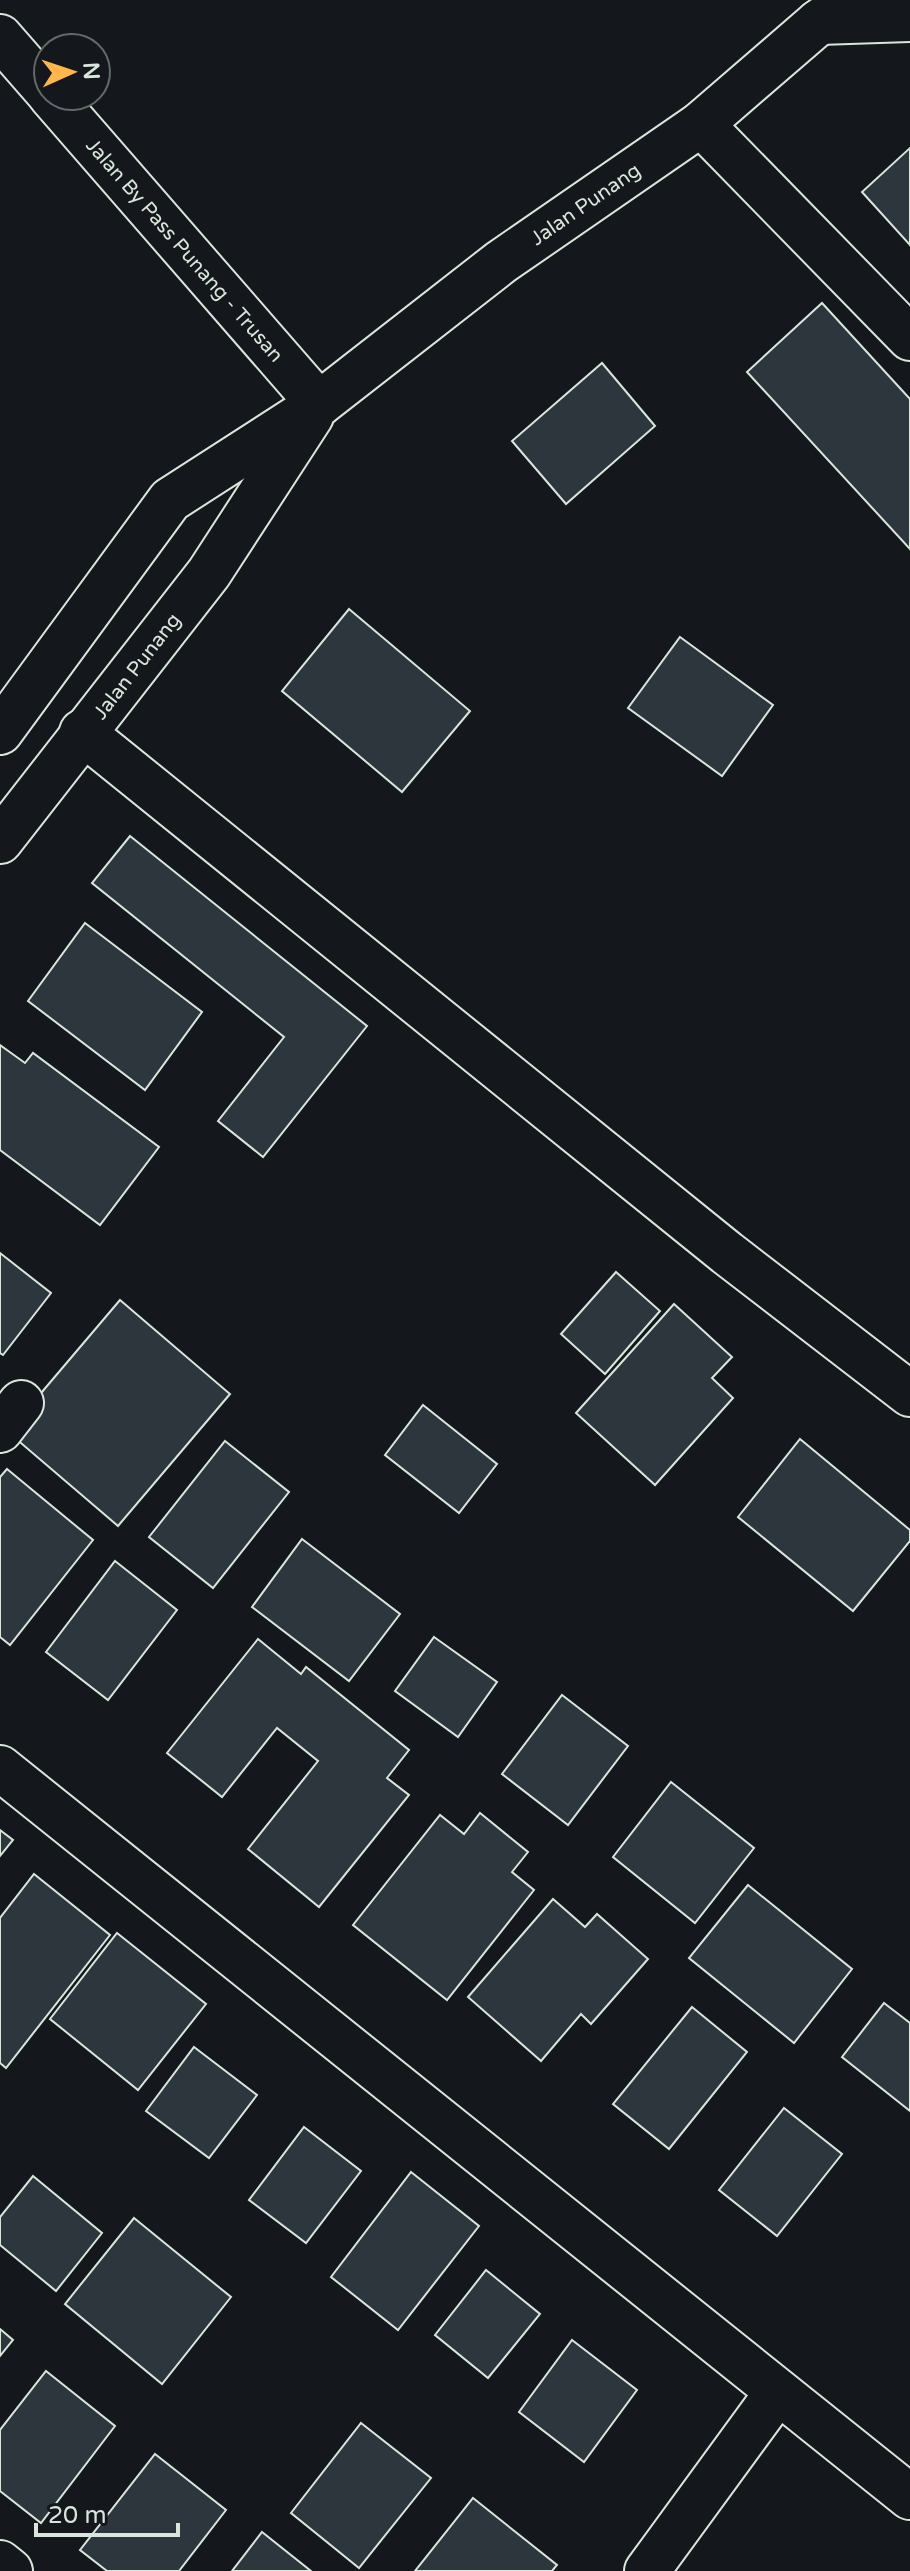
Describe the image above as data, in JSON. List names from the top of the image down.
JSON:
{
  "streets": {
    "street": ["Jalan Punang", "Jalan By Pass Punang - Trusan"]
  },
  "crossings": [
    ["Jalan Punang", "Jalan By Pass Punang - Trusan"]
  ],
  "scale_bar": "20 m",
  "north": "right"
}
